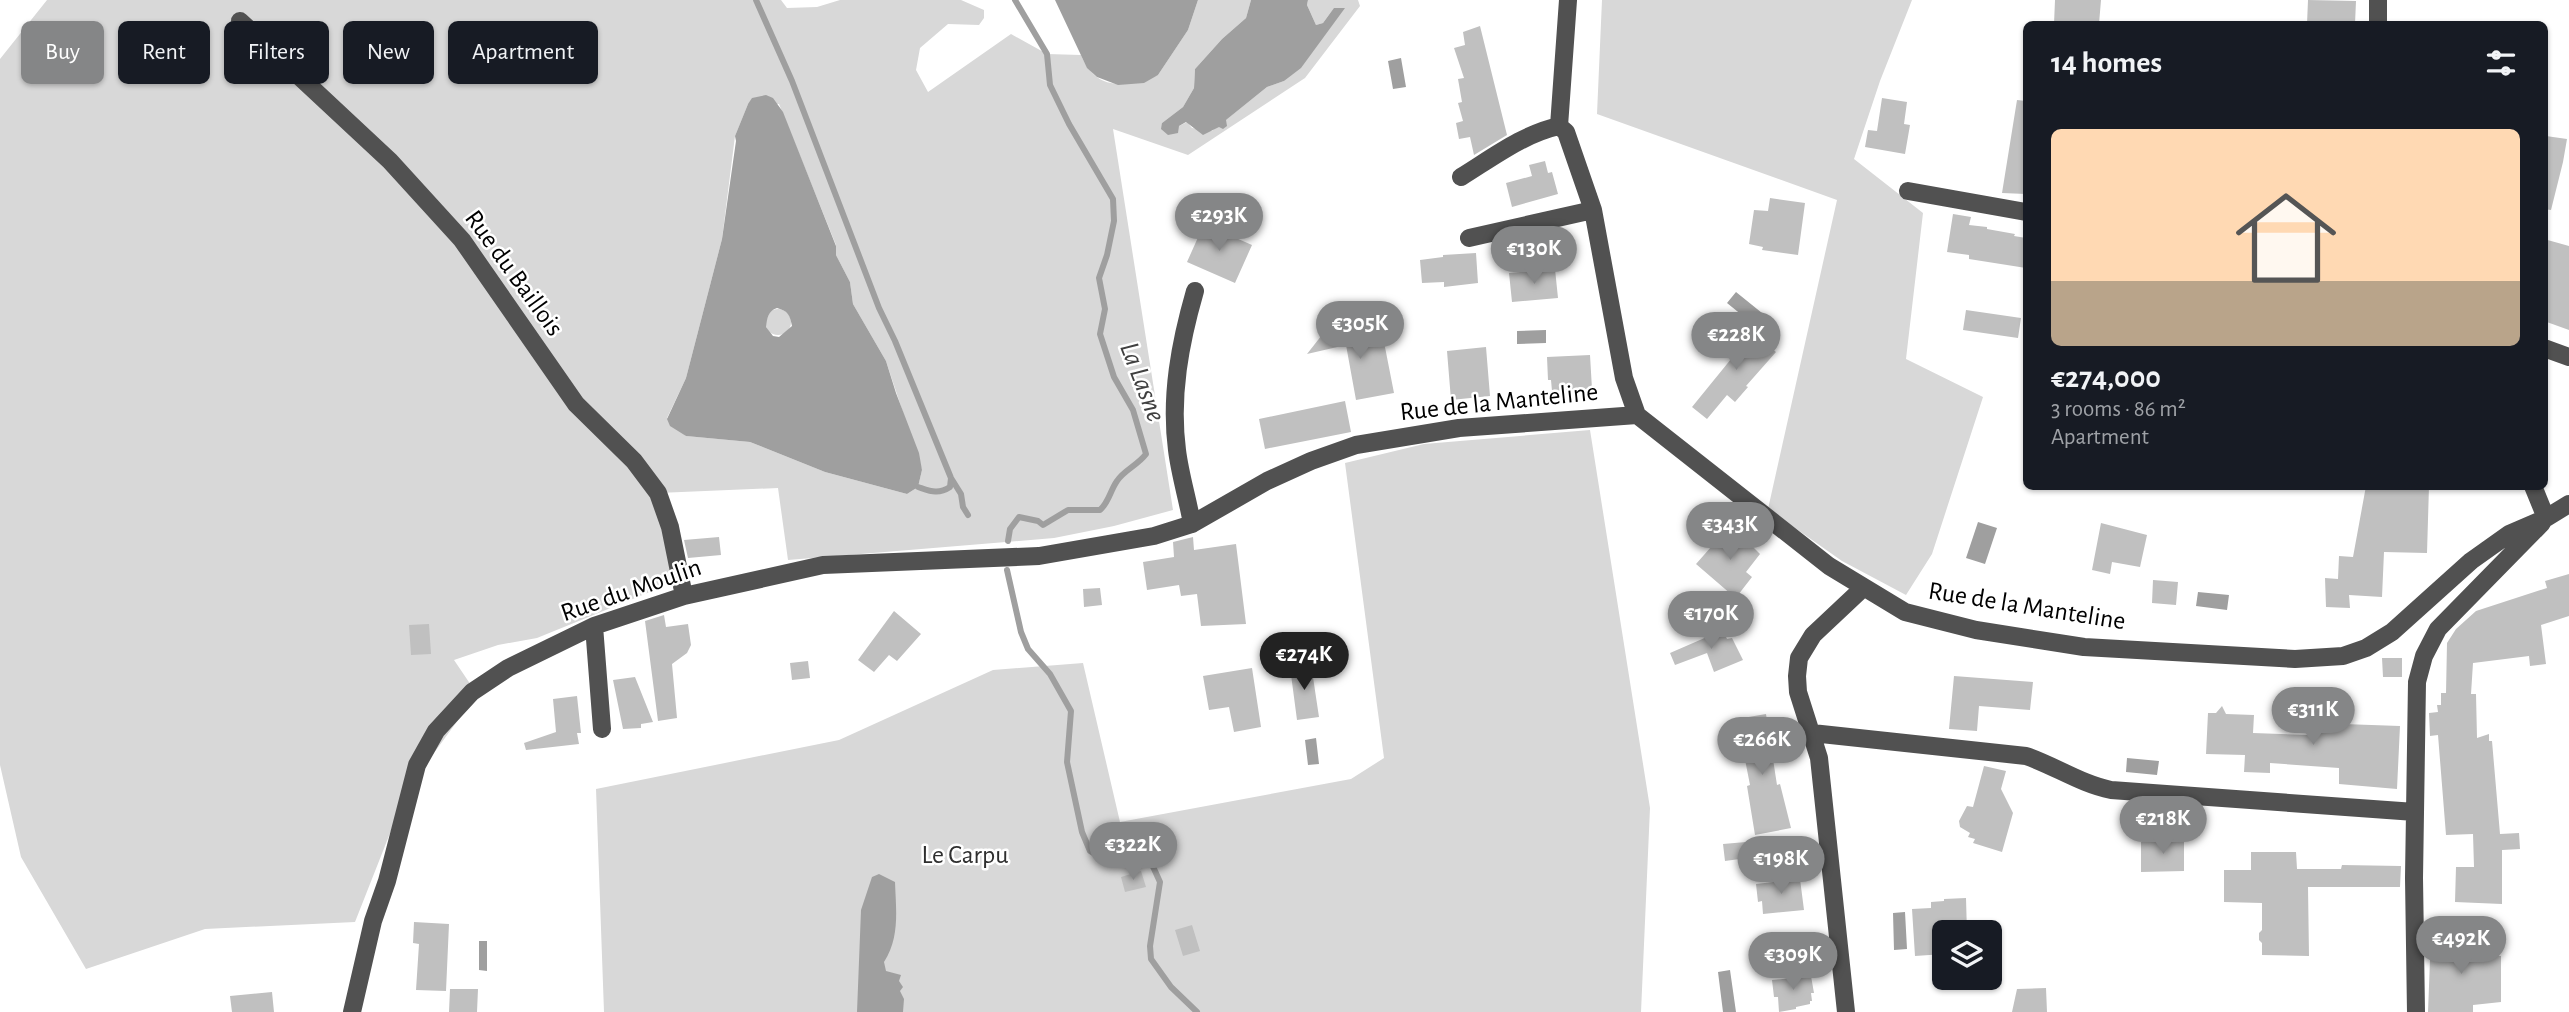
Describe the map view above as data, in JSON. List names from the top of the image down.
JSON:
{
  "streets": {
    "street": ["Rue du Baillois", "Rue de la Manteline", "Rue du Moulin"]
  },
  "crossings": [
    ["Rue du Baillois", "Rue du Moulin"],
    ["Rue de la Manteline", "Rue du Moulin"]
  ],
  "water": ["La Lasne"],
  "parks": ["Le Carpu"],
  "page": {
    "chip": [
      "Buy",
      "Rent",
      "Filters",
      "New",
      "Apartment"
    ],
    "heading": "14 homes",
    "list": [
      {
        "name": "€274,000",
        "note": "3 rooms · 86 m² · Apartment"
      }
    ],
    "price": [
      "€293K",
      "€130K",
      "€305K",
      "€228K",
      "€343K",
      "€170K",
      "€274K",
      "€311K",
      "€266K",
      "€218K",
      "€322K",
      "€198K",
      "€492K",
      "€309K"
    ]
  }
}
